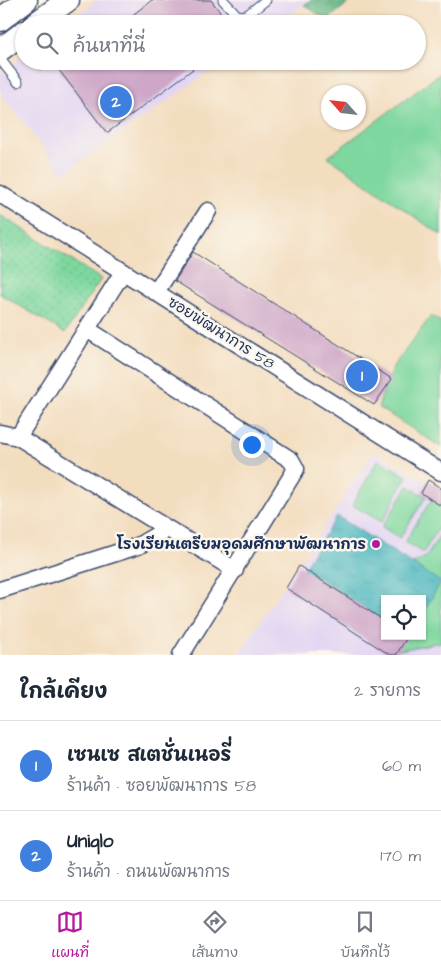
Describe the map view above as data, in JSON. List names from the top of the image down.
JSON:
{
  "streets": {
    "street": ["ซอยพัฒนาการ 58"]
  },
  "places": ["โรงเรียนเตรียมอุดมศึกษาพัฒนาการ"],
  "north": "top left",
  "page": {
    "search": "ค้นหาที่นี่",
    "pins": ["2", "1"],
    "heading": ["ใกล้เคียง", "2 รายการ"],
    "list": [
      {
        "mark": "1",
        "name": "เซนเซ สเตชั่นเนอรี่",
        "note": "ร้านค้า · ซอยพัฒนาการ 58",
        "value": "60 m"
      },
      {
        "mark": "2",
        "name": "Uniqlo",
        "note": "ร้านค้า · ถนนพัฒนาการ",
        "value": "170 m"
      }
    ],
    "nav": ["แผนที่", "เส้นทาง", "บันทึกไว้"]
  }
}
